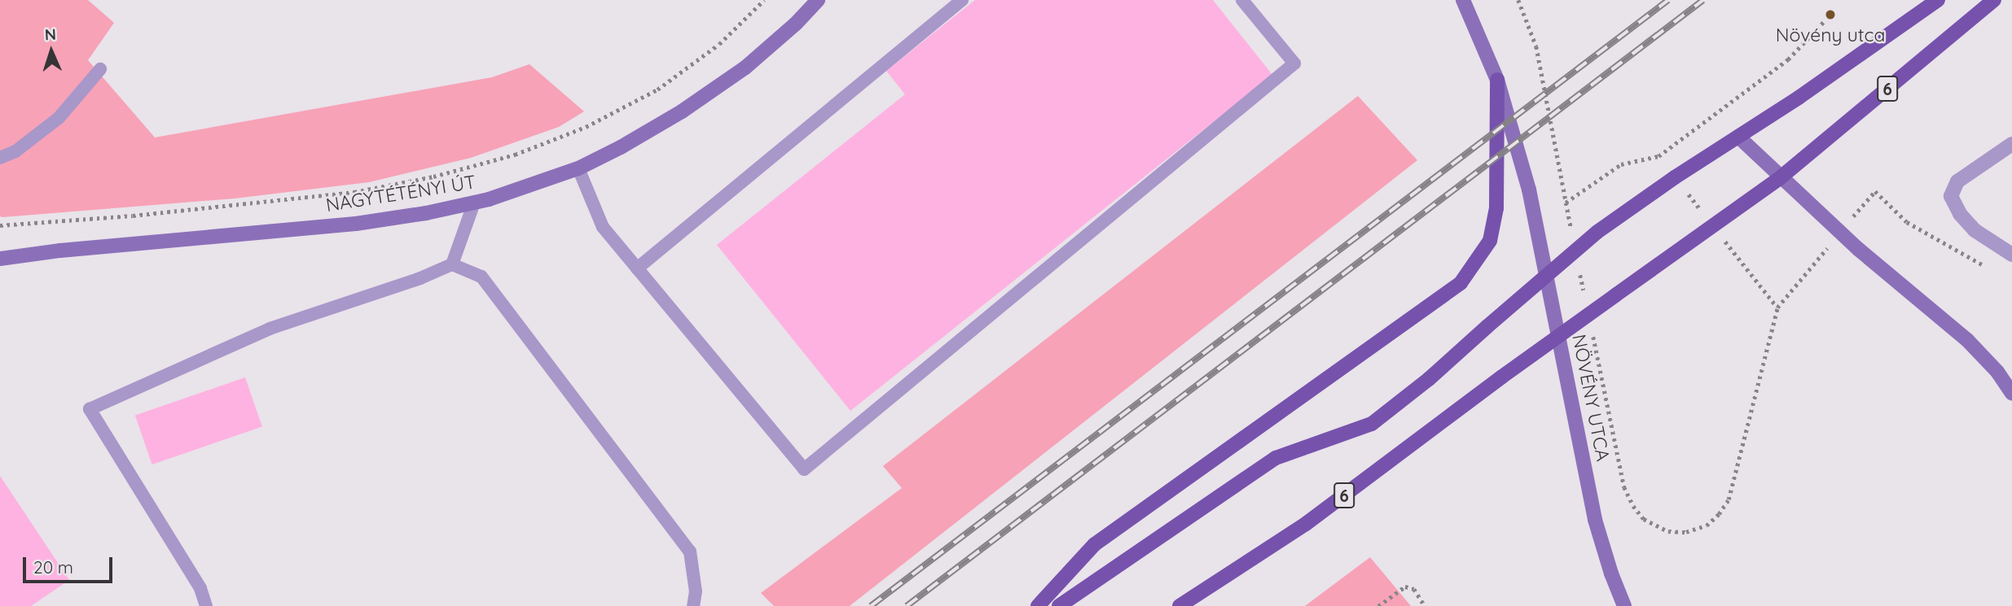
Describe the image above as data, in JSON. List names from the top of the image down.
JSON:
{
  "streets": {
    "main road": ["6", "NAGYTÉTÉNYI ÚT", "NÖVÉNY UTCA"]
  },
  "places": ["Növény utca"],
  "scale_bar": "20 m",
  "north": "top"
}
